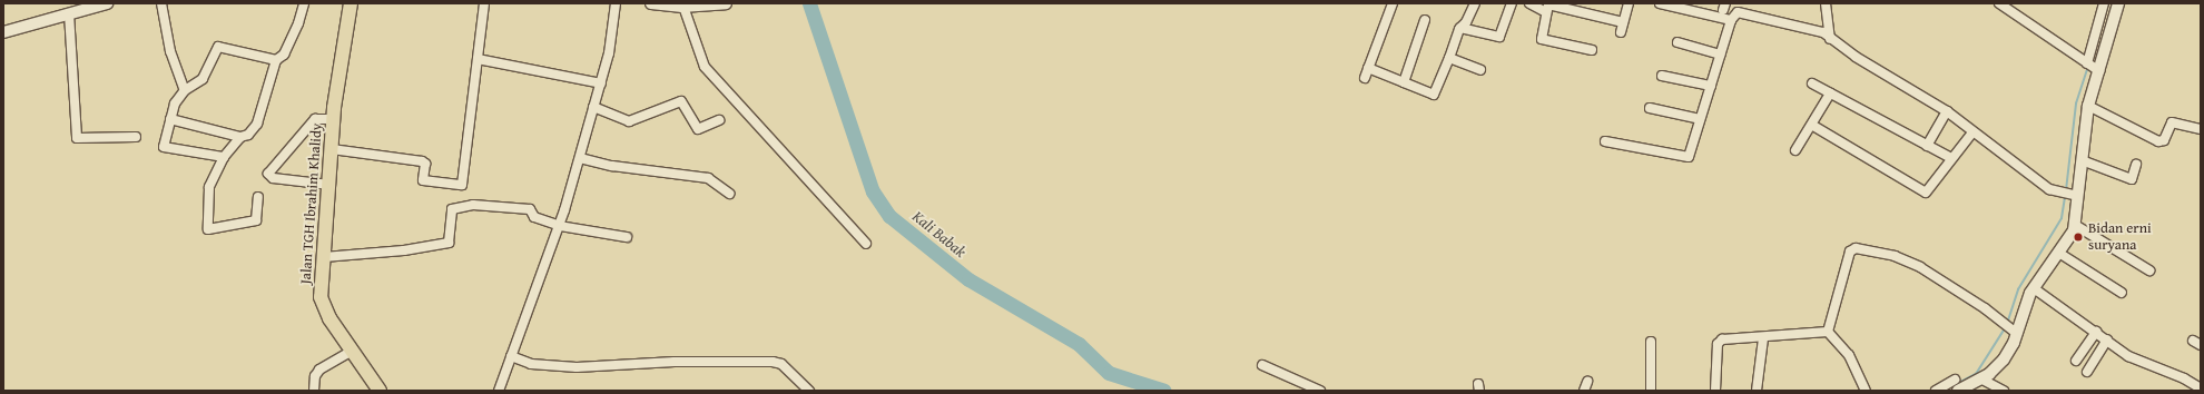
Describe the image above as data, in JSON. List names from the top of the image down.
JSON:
{
  "streets": {
    "main road": ["Jalan TGH Ibrahim Khalidy"]
  },
  "water": ["Kali Babak"],
  "places": ["Bidan erni suryana"]
}
